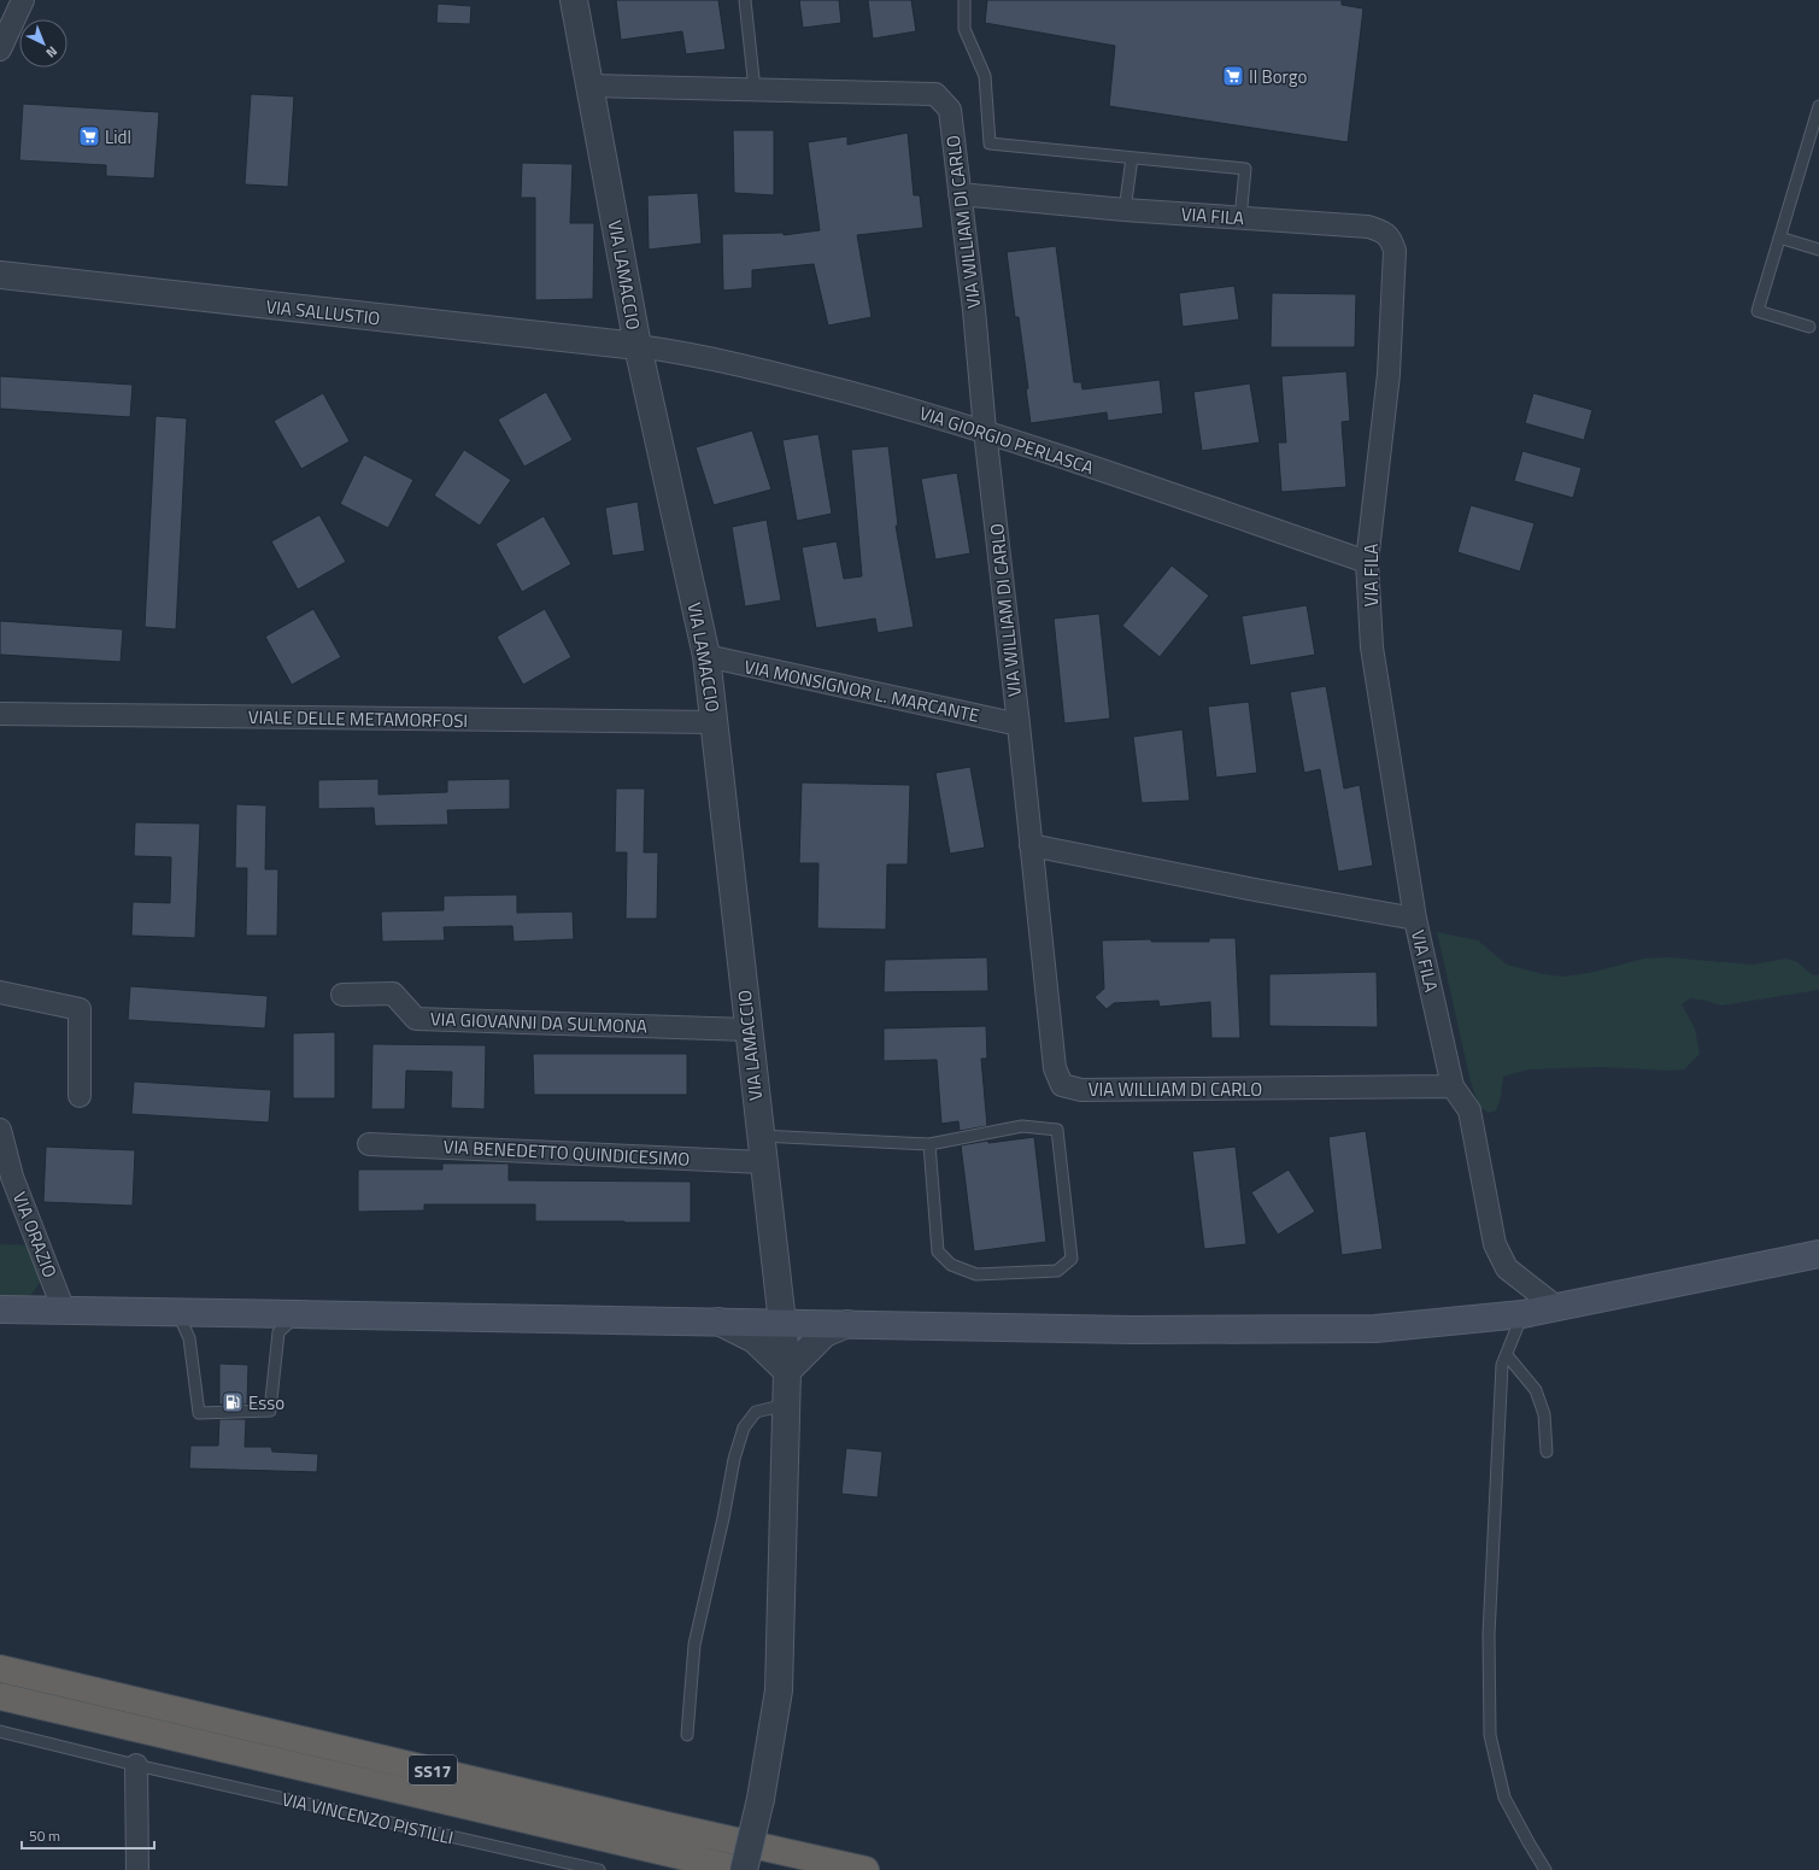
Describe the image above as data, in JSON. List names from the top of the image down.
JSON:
{
  "streets": {
    "highway": ["SS17"],
    "street": [
      "VIA FILA",
      "VIA WILLIAM DI CARLO",
      "VIA LAMACCIO",
      "VIA SALLUSTIO",
      "VIA GIORGIO PERLASCA",
      "VIA MONSIGNOR L. MARCANTE",
      "VIALE DELLE METAMORFOSI",
      "VIA GIOVANNI DA SULMONA",
      "VIA BENEDETTO QUINDICESIMO",
      "VIA ORAZIO"
    ],
    "lane": ["VIA VINCENZO PISTILLI"]
  },
  "crossings": [
    ["VIA FILA", "VIA WILLIAM DI CARLO"],
    ["VIA FILA", "VIA GIORGIO PERLASCA"],
    ["VIA WILLIAM DI CARLO", "VIA LAMACCIO"],
    ["VIA WILLIAM DI CARLO", "VIA GIORGIO PERLASCA"],
    ["VIA WILLIAM DI CARLO", "VIA MONSIGNOR L. MARCANTE"],
    ["VIA LAMACCIO", "VIA SALLUSTIO"],
    ["VIA LAMACCIO", "VIA GIORGIO PERLASCA"],
    ["VIA LAMACCIO", "VIA MONSIGNOR L. MARCANTE"],
    ["VIA LAMACCIO", "VIALE DELLE METAMORFOSI"],
    ["VIA LAMACCIO", "VIA GIOVANNI DA SULMONA"],
    ["VIA LAMACCIO", "VIA BENEDETTO QUINDICESIMO"],
    ["VIA LAMACCIO", "SS17"],
    ["VIA SALLUSTIO", "VIA GIORGIO PERLASCA"]
  ],
  "places": {
    "supermarket": ["Il Borgo", "Lidl"],
    "fuel station": ["Esso"]
  },
  "scale_bar": "50 m",
  "north": "bottom right"
}
